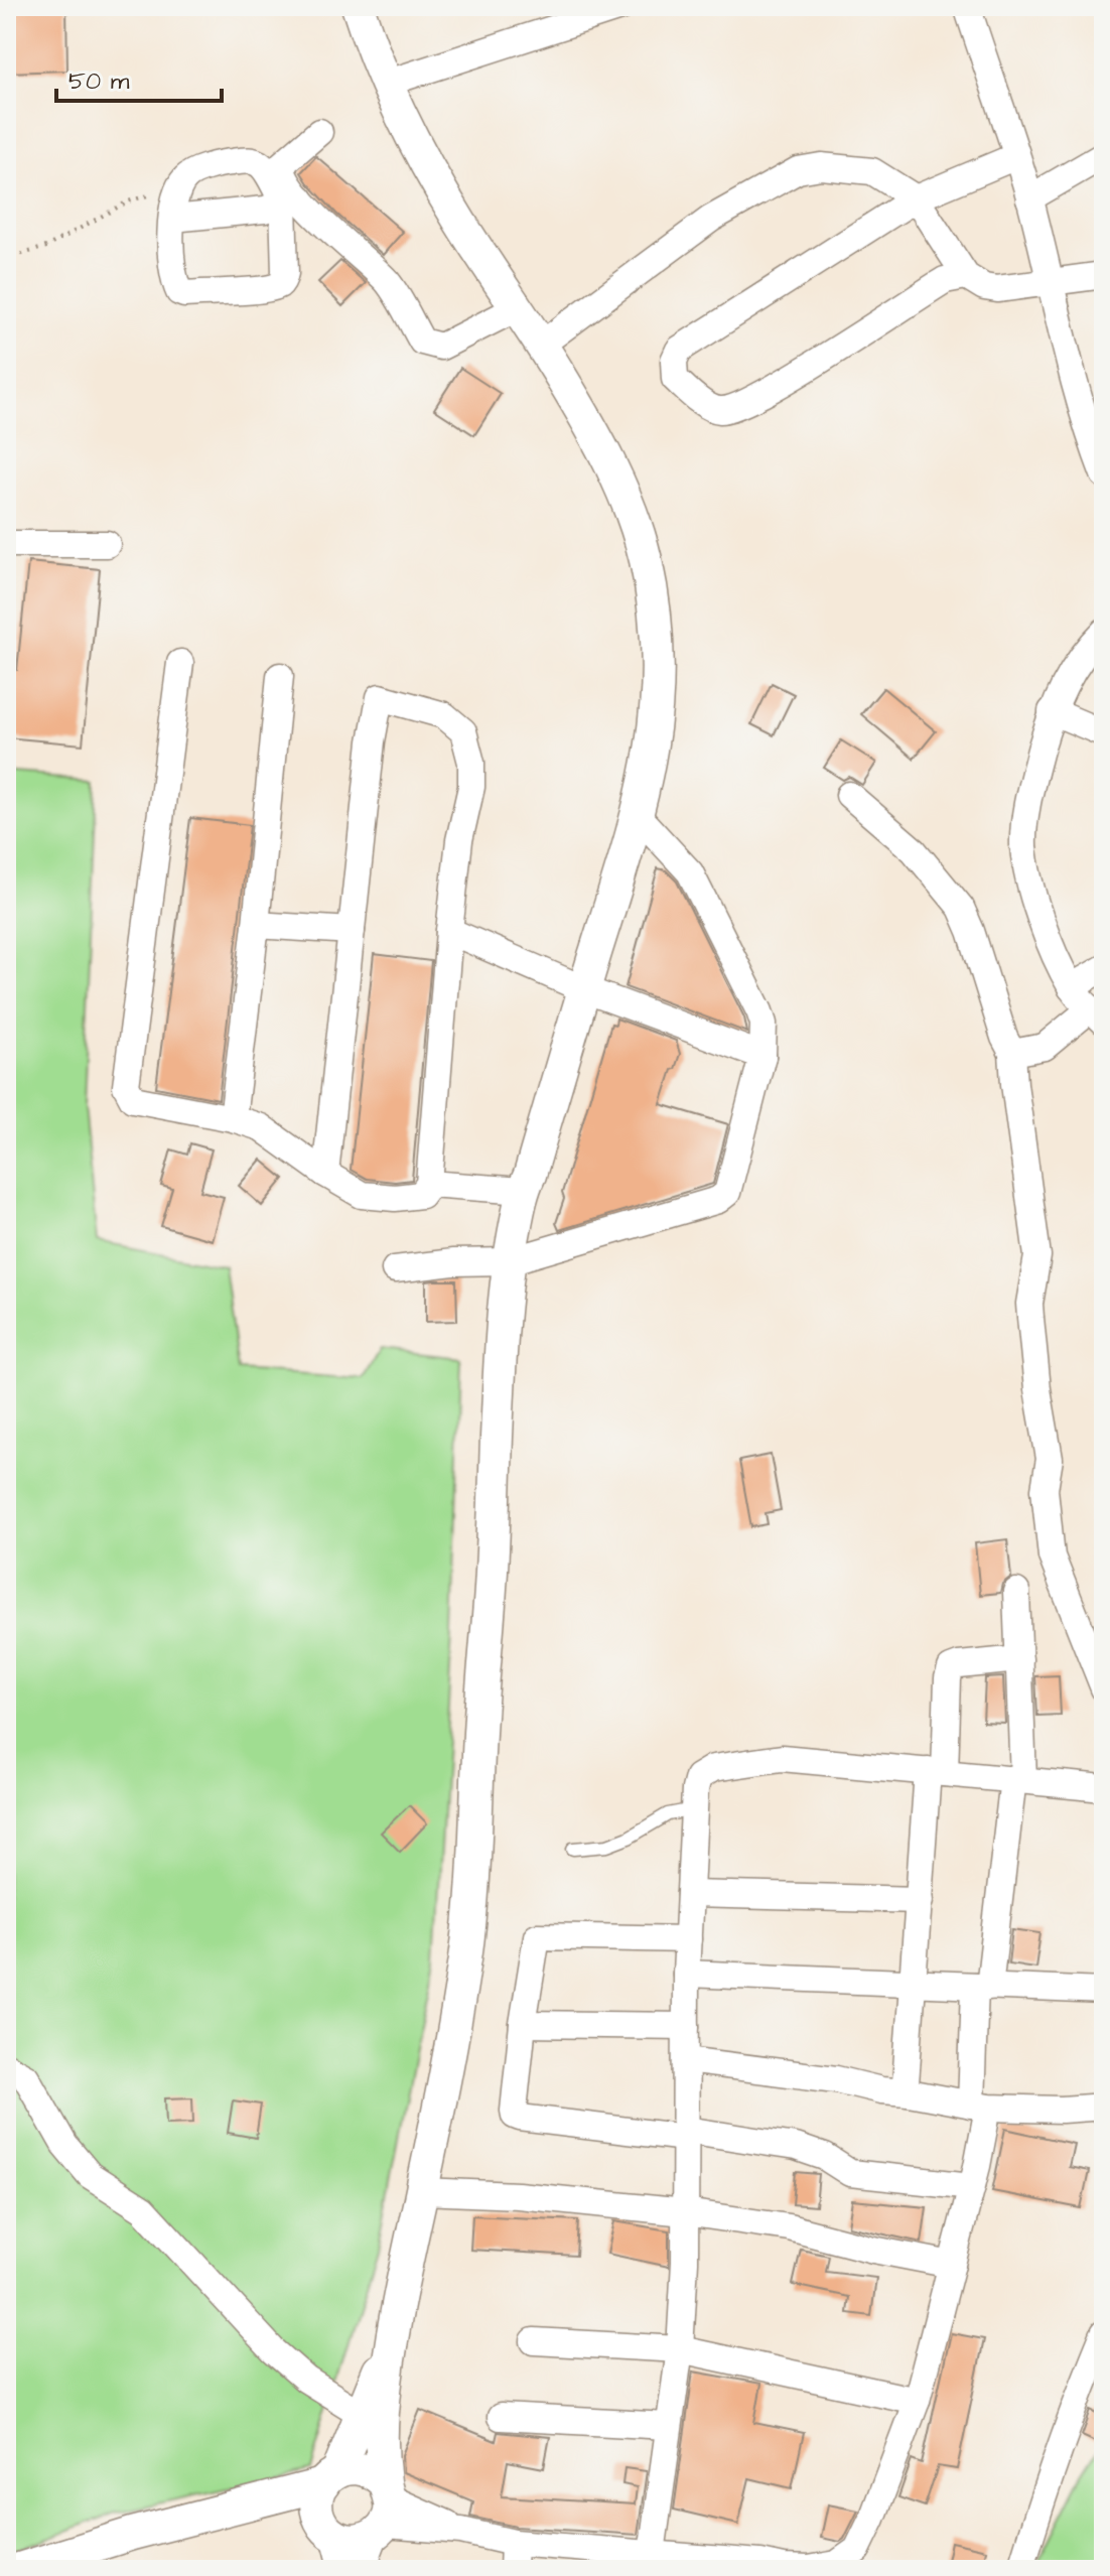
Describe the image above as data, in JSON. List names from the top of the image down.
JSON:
{
  "scale_bar": "50 m"
}
